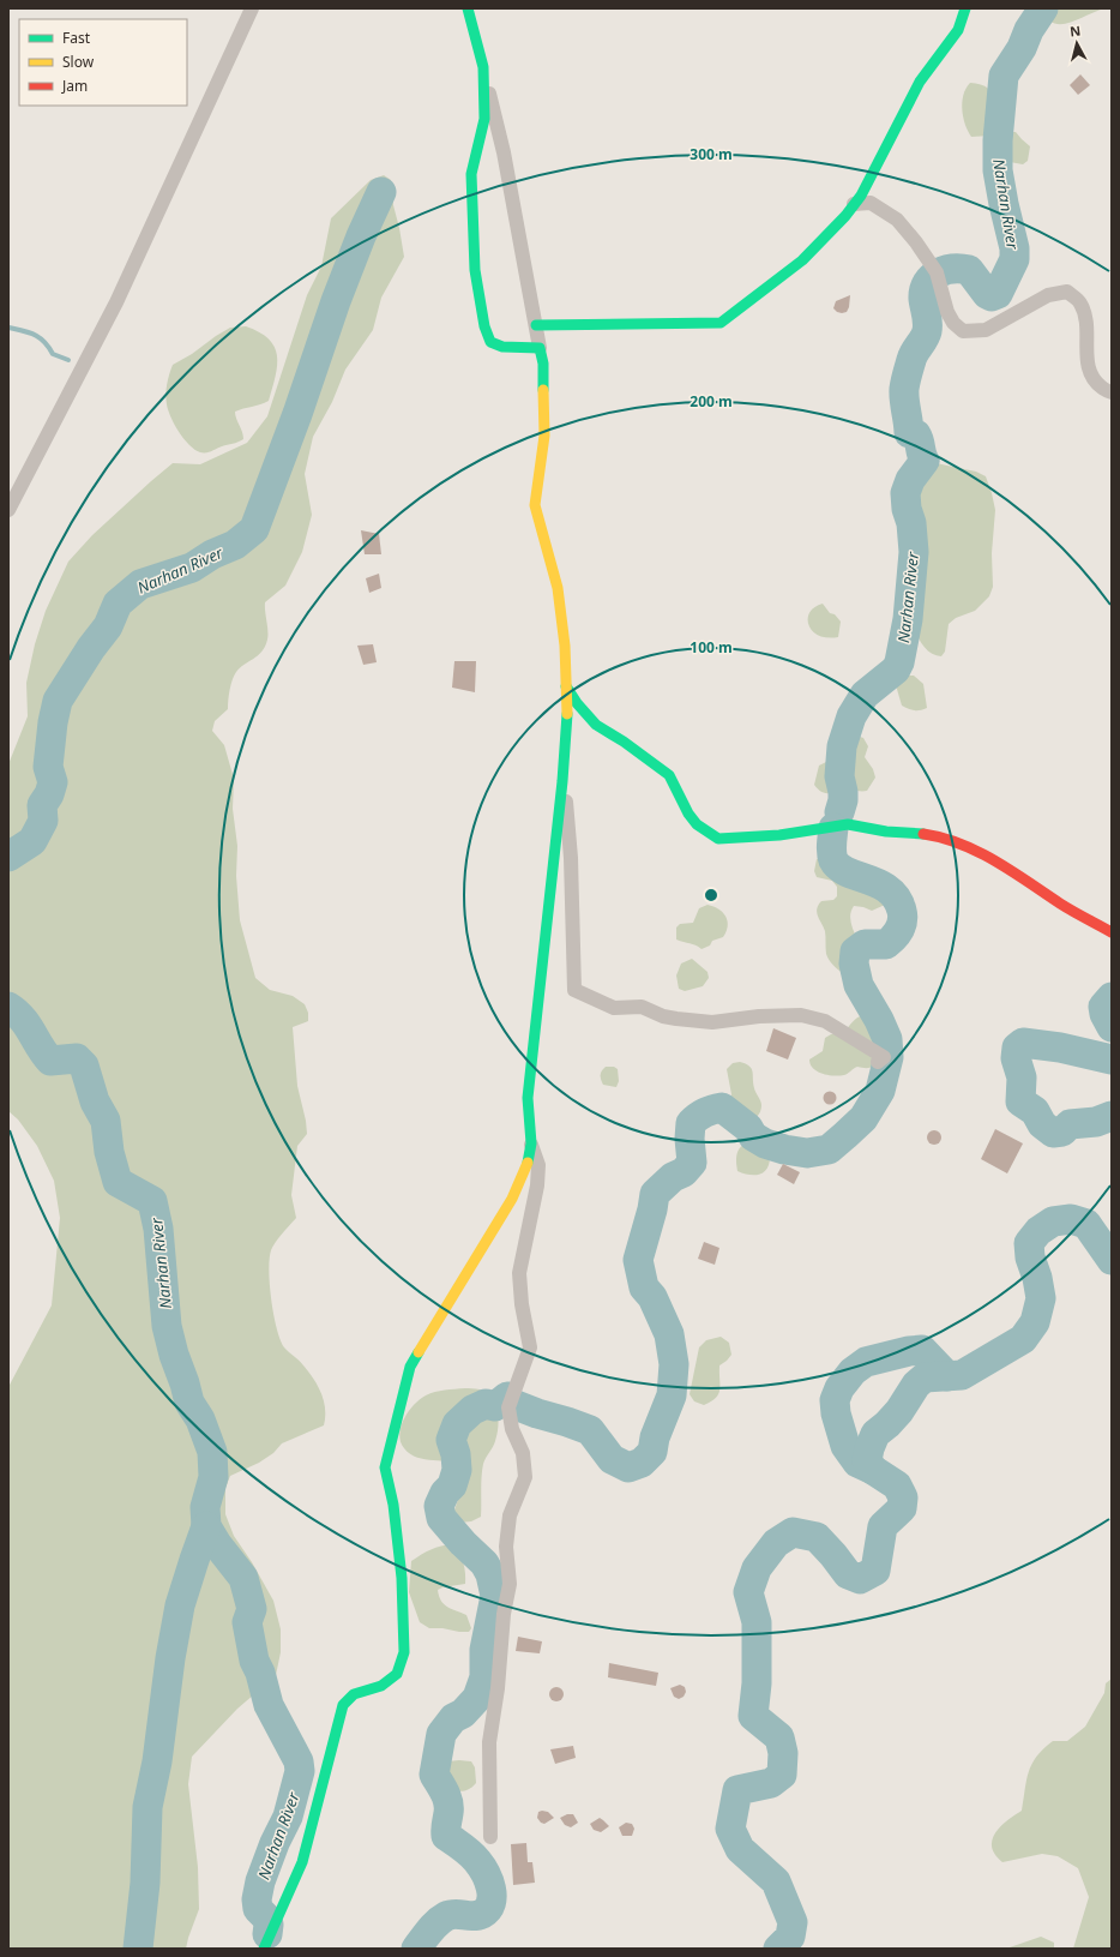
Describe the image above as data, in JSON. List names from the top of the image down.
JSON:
{
  "water": ["Narhan River"],
  "legend": ["Fast", "Slow", "Jam"],
  "north": "top",
  "rings": ["300 m", "200 m", "100 m"]
}
